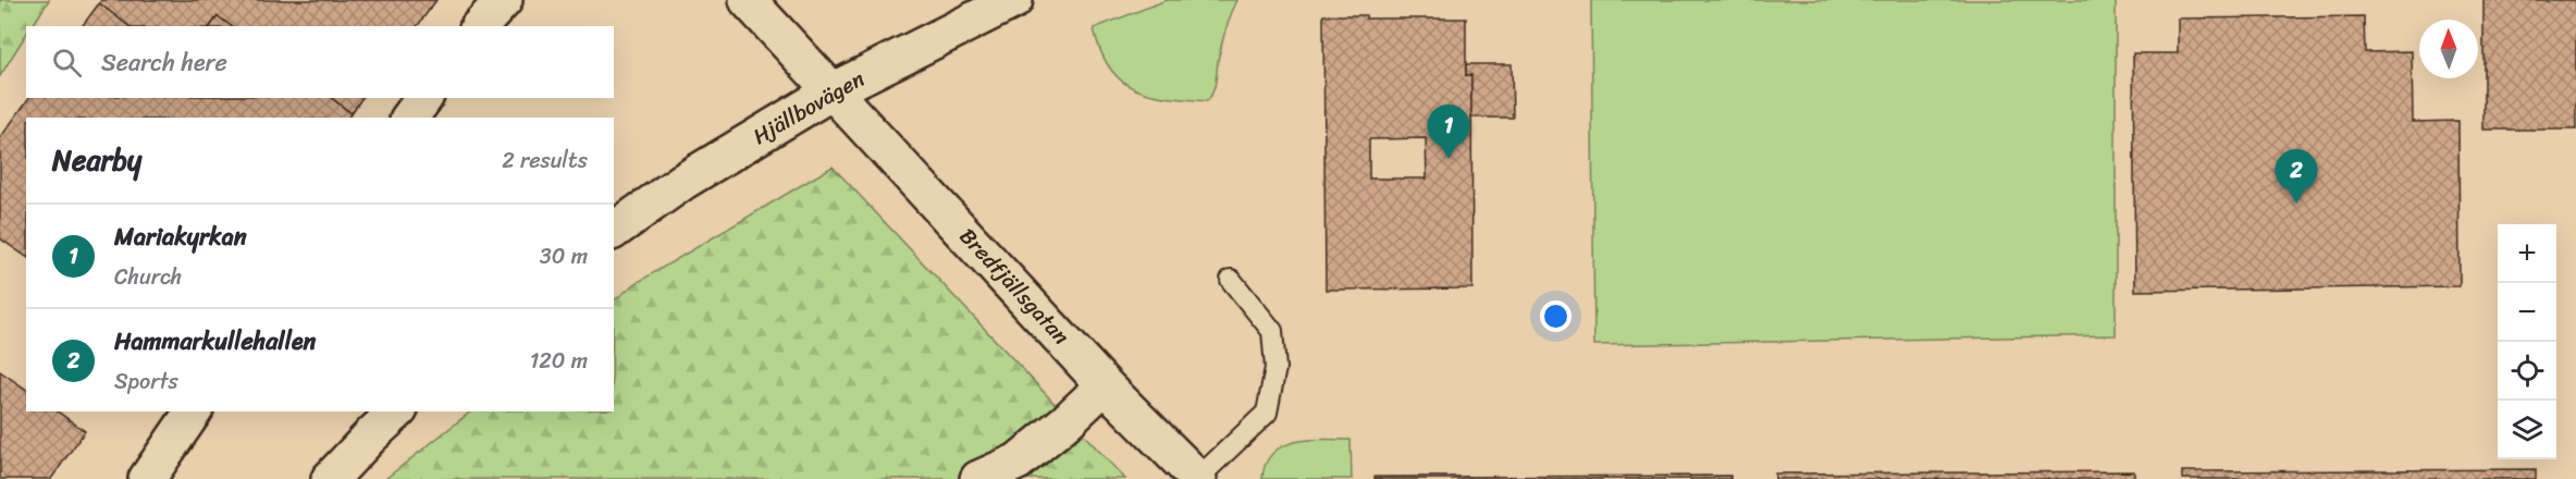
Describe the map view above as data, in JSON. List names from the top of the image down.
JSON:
{
  "streets": {
    "street": ["Hjällbovägen", "Bredfjällsgatan"]
  },
  "crossings": [
    ["Hjällbovägen", "Bredfjällsgatan"]
  ],
  "north": "top",
  "page": {
    "search": "Search here",
    "pins": ["1", "2"],
    "heading": ["Nearby", "2 results"],
    "list": [
      {
        "mark": "1",
        "name": "Mariakyrkan",
        "note": "Church",
        "value": "30 m"
      },
      {
        "mark": "2",
        "name": "Hammarkullehallen",
        "note": "Sports",
        "value": "120 m"
      }
    ],
    "map_buttons": ["+", "−"]
  }
}
